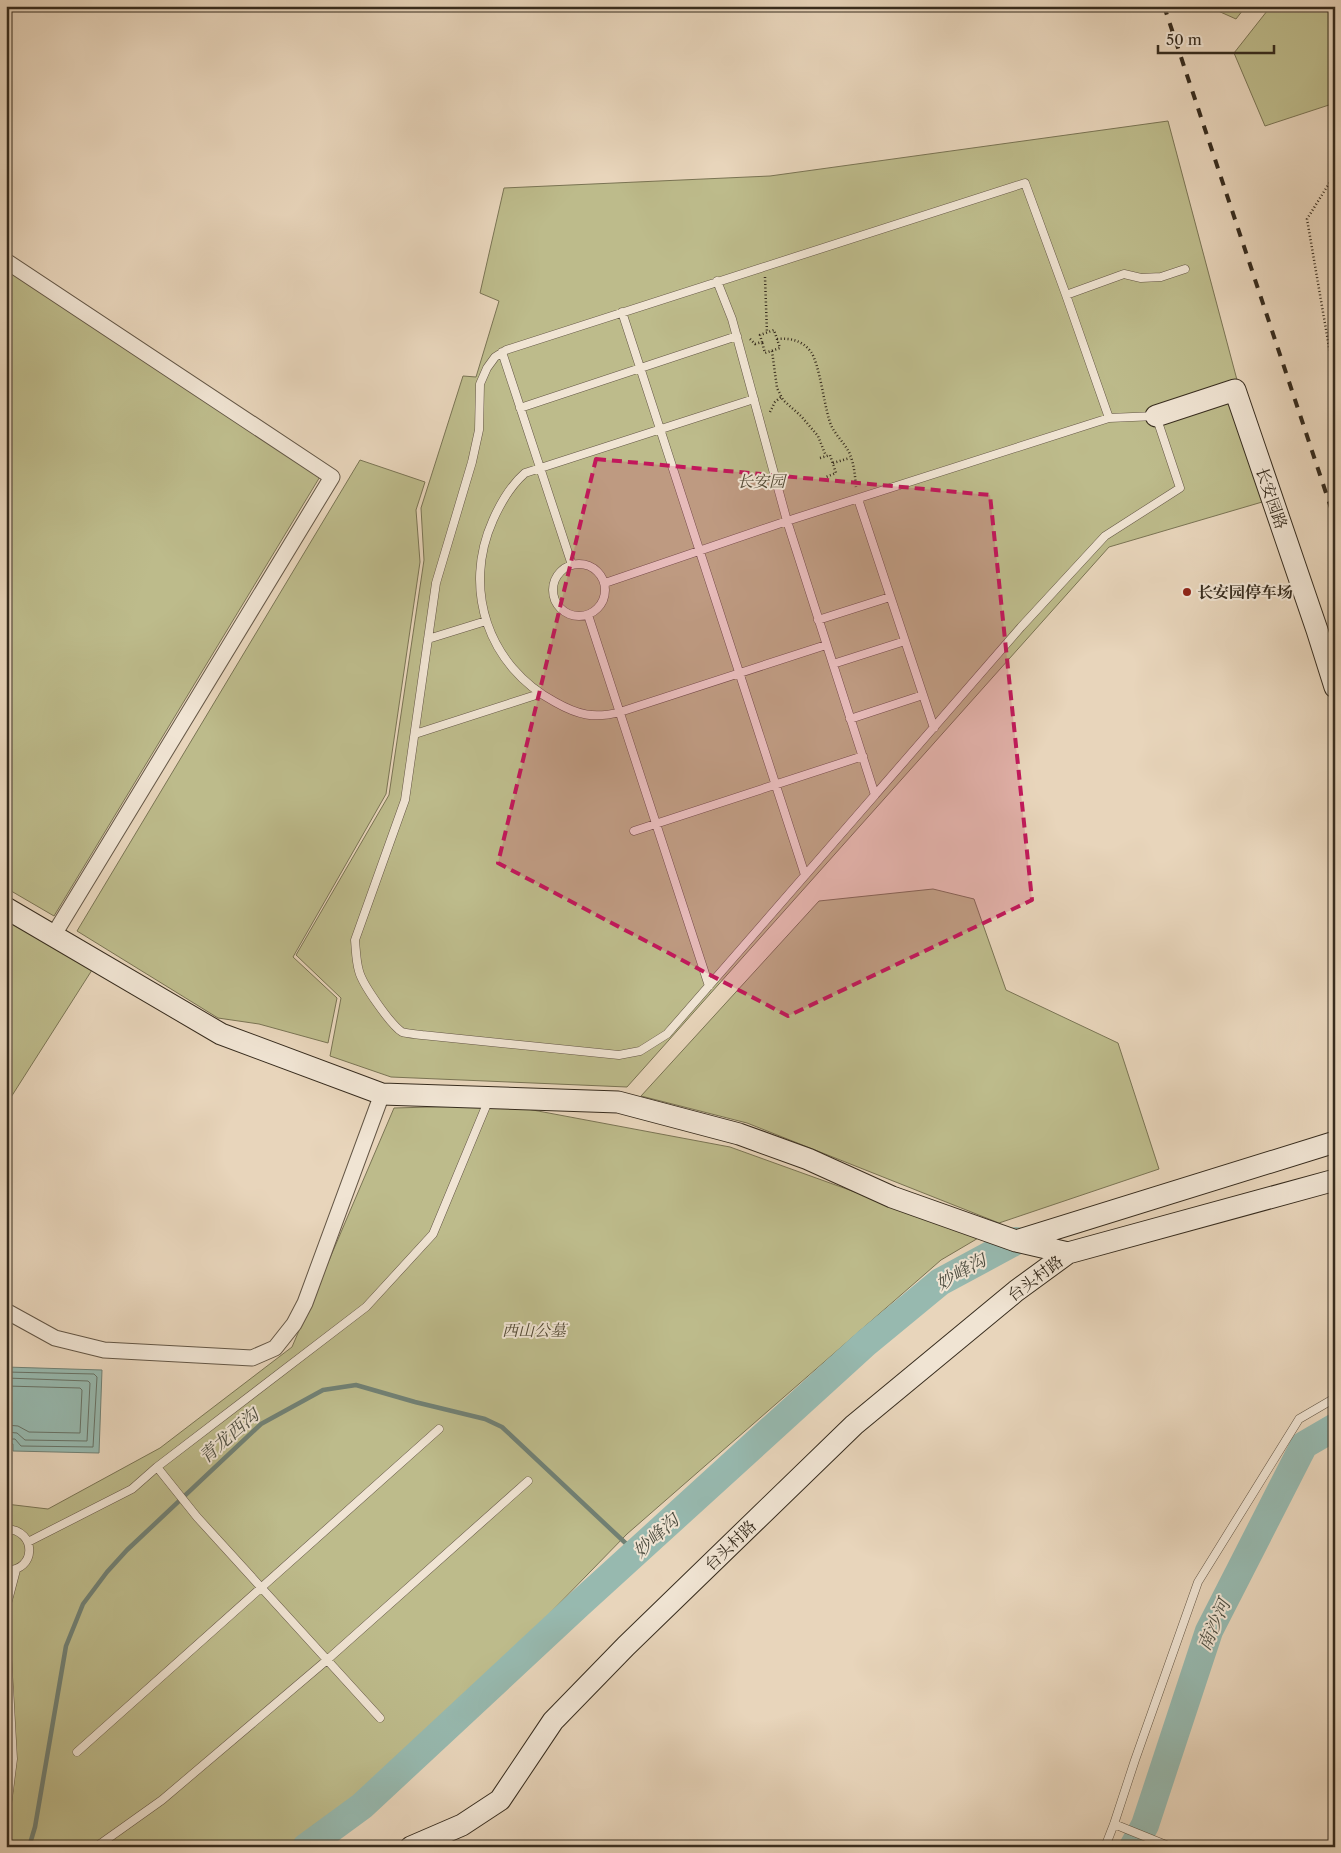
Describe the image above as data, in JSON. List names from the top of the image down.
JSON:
{
  "streets": {
    "street": ["长安园路", "台头村路"]
  },
  "water": ["妙峰沟", "青龙西沟", "南沙河"],
  "parks": ["长安园", "西山公墓"],
  "places": ["长安园停车场"],
  "scale_bar": "50 m"
}
